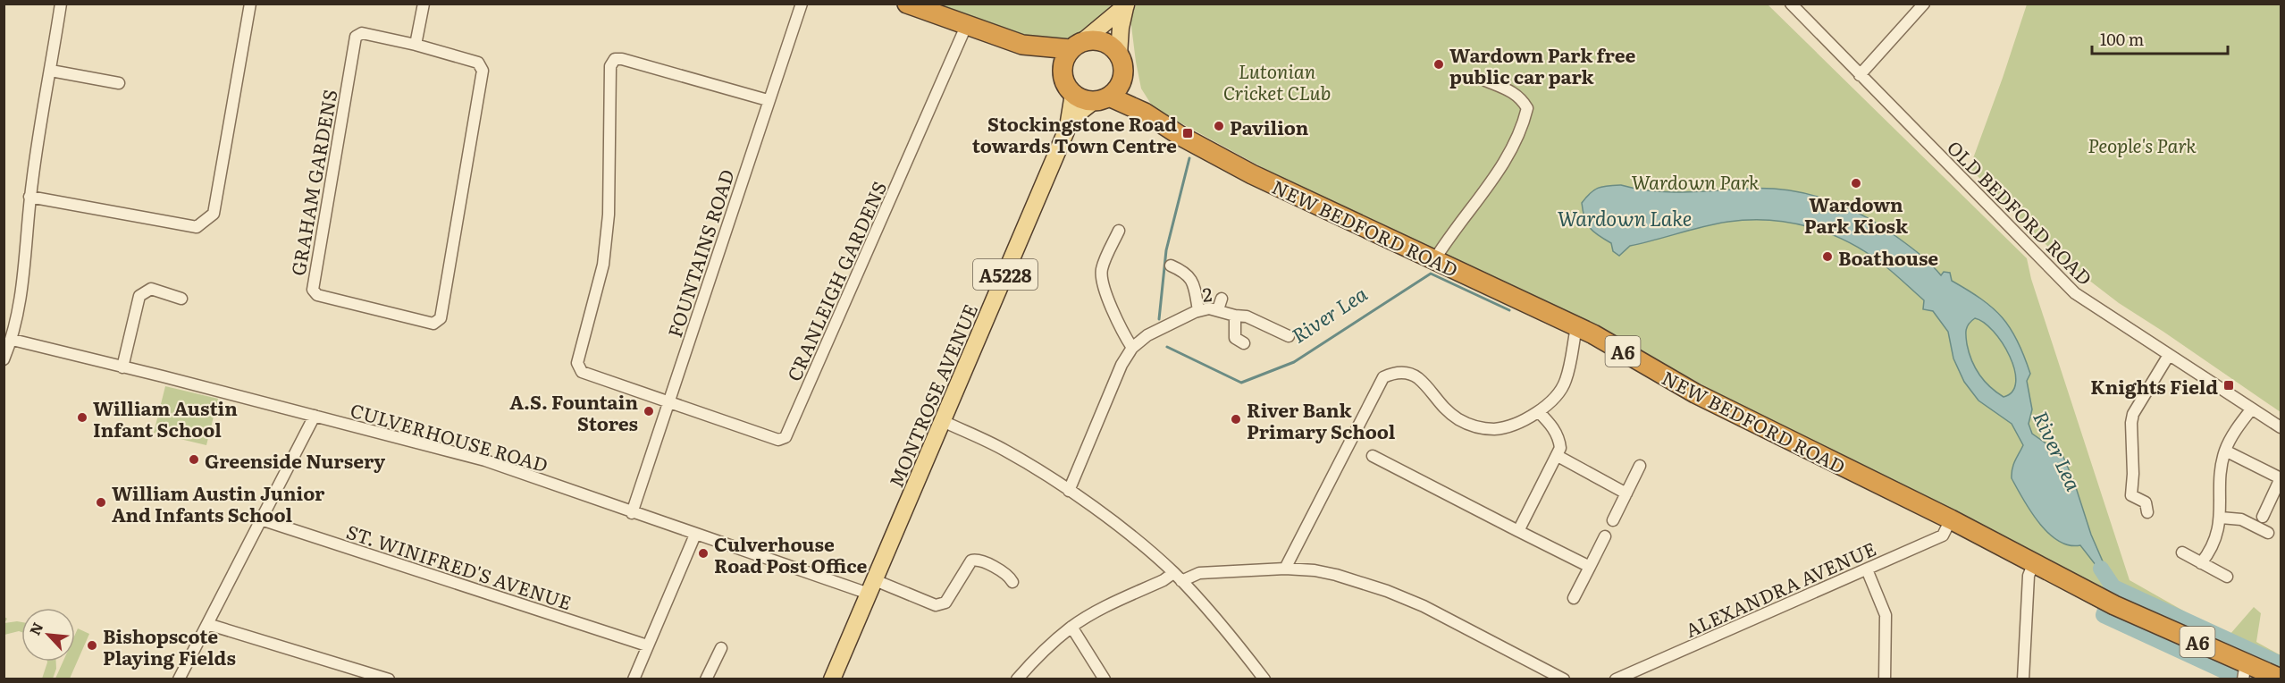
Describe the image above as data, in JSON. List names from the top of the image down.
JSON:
{
  "streets": {
    "highway": ["NEW BEDFORD ROAD", "A6"],
    "main road": ["A5228", "MONTROSE AVENUE"],
    "street": [
      "GRAHAM GARDENS",
      "OLD BEDFORD ROAD",
      "FOUNTAINS ROAD",
      "CRANLEIGH GARDENS",
      "2",
      "CULVERHOUSE ROAD",
      "ST. WINIFRED'S AVENUE",
      "ALEXANDRA AVENUE"
    ]
  },
  "crossings": [
    ["NEW BEDFORD ROAD", "MONTROSE AVENUE"],
    ["NEW BEDFORD ROAD", "ALEXANDRA AVENUE"],
    ["FOUNTAINS ROAD", "CRANLEIGH GARDENS"],
    ["FOUNTAINS ROAD", "CULVERHOUSE ROAD"],
    ["MONTROSE AVENUE", "CULVERHOUSE ROAD"]
  ],
  "water": ["Wardown Lake", "River Lea"],
  "parks": ["Lutonian Cricket CLub", "People's Park", "Wardown Park"],
  "places": {
    "other": [
      "Wardown Park free public car park",
      "Pavilion",
      "Wardown Park Kiosk",
      "Boathouse",
      "A.S. Fountain Stores",
      "William Austin Infant School",
      "River Bank Primary School",
      "Greenside Nursery",
      "William Austin Junior And Infants School",
      "Culverhouse Road Post Office",
      "Bishopscote Playing Fields"
    ],
    "transit": ["Stockingstone Road towards Town Centre", "Knights Field"]
  },
  "scale_bar": "100 m",
  "north": "top left"
}
